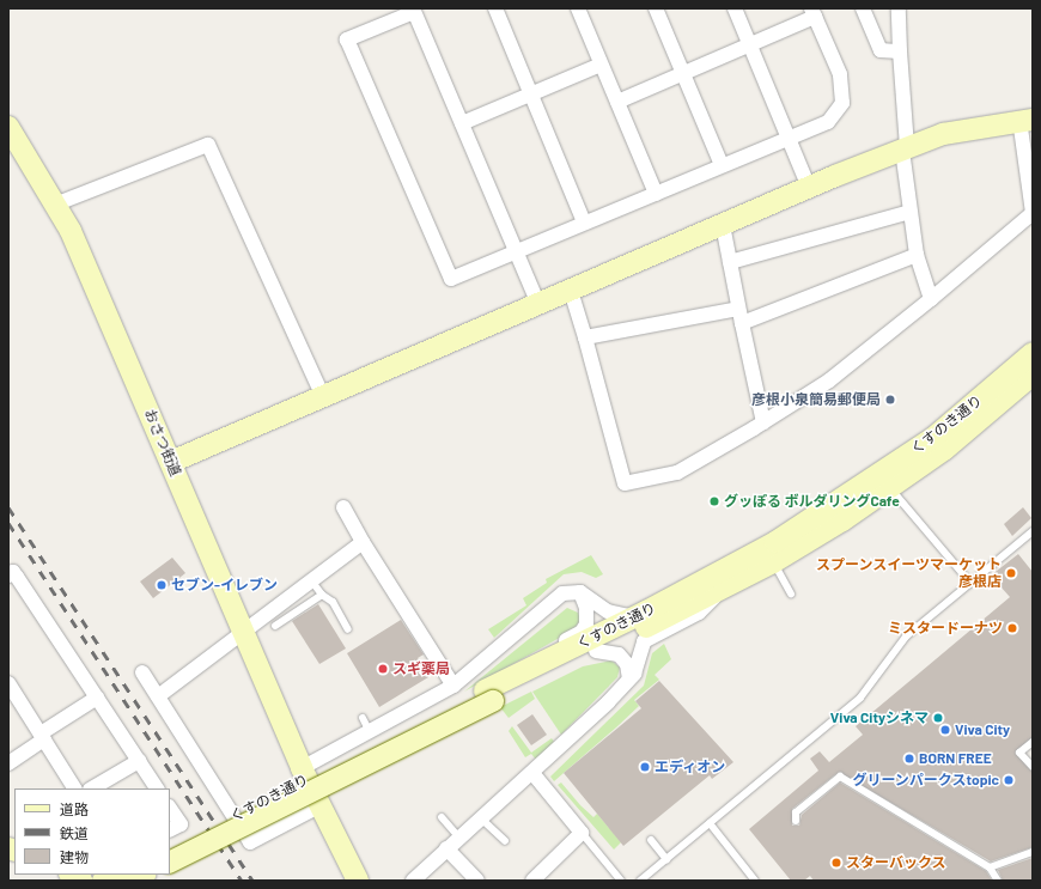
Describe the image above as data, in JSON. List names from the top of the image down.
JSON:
{
  "streets": {
    "main road": ["くすのき通り", "おさつ街道"]
  },
  "places": [
    "彦根小泉簡易郵便局",
    "グッぽる ボルダリングCafe",
    "スプーンスイーツマーケット 彦根店",
    "セブン-イレブン",
    "ミスタードーナツ",
    "スギ薬局",
    "Viva Cityシネマ",
    "Viva City",
    "BORN FREE",
    "エディオン",
    "グリーンパークスtopic",
    "スターバックス"
  ],
  "legend": ["道路", "鉄道", "建物"]
}
